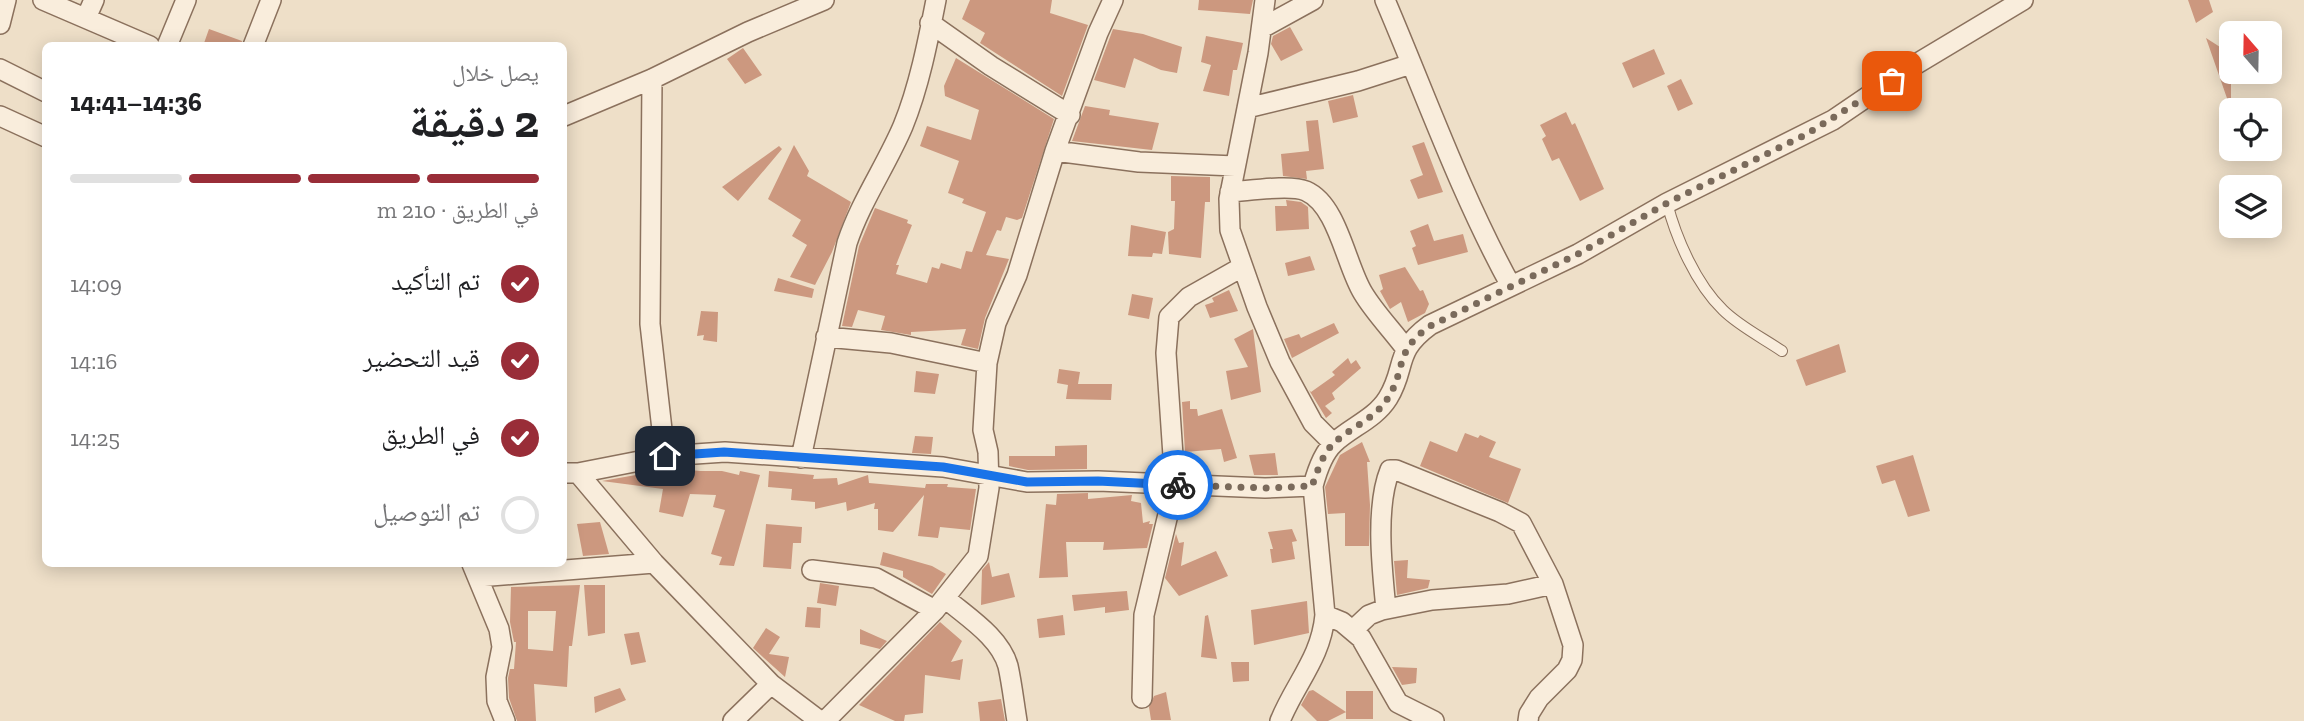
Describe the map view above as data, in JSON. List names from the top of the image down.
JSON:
{
  "north": "top",
  "page": {
    "heading": ["2 دقيقة", "يصل خلال", "14:36–14:41"],
    "bar": "في الطريق · 210 m",
    "list": [
      ["تم التأكيد", "14:09"],
      ["قيد التحضير", "14:16"],
      ["في الطريق", "14:25"],
      "تم التوصيل"
    ]
  }
}
